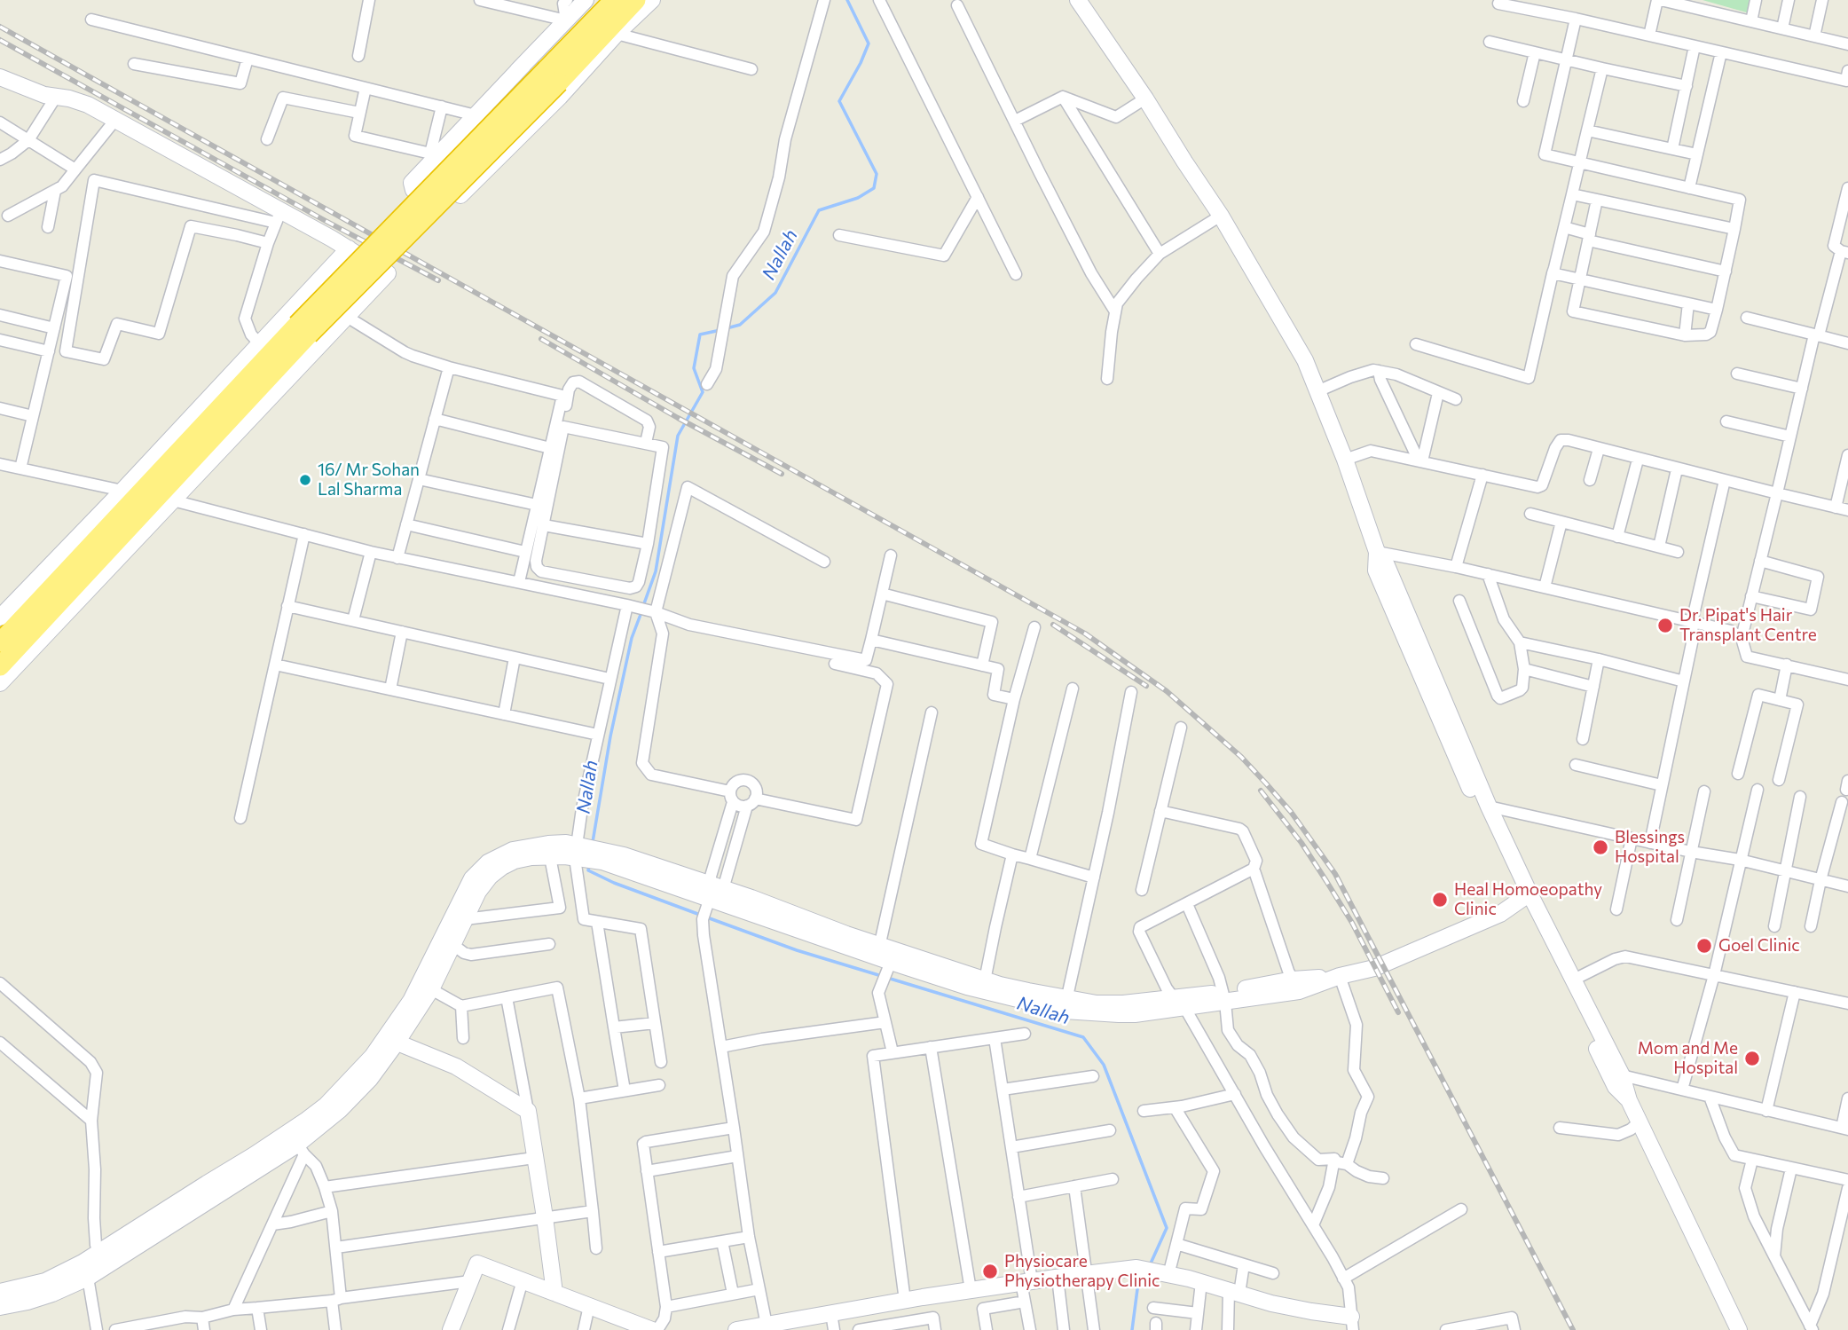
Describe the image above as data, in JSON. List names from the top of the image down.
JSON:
{
  "water": ["Nallah"],
  "places": [
    "16/ Mr Sohan Lal Sharma",
    "Dr. Pipat's Hair Transplant Centre",
    "Blessings Hospital",
    "Heal Homoeopathy Clinic",
    "Goel Clinic",
    "Mom and Me Hospital",
    "Physiocare Physiotherapy Clinic"
  ]
}
